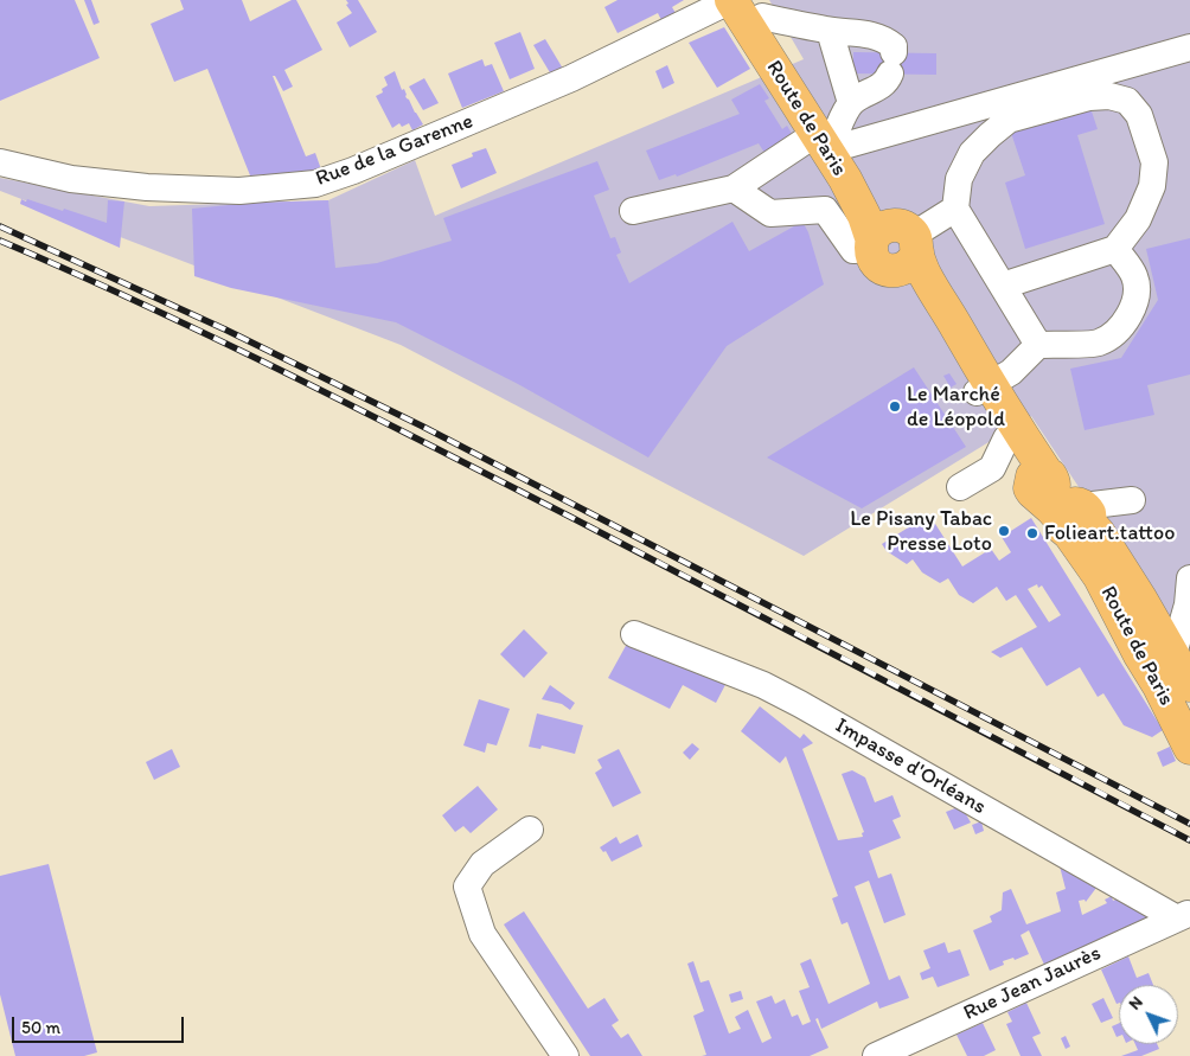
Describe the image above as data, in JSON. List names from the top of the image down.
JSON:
{
  "streets": {
    "main road": ["Route de Paris"],
    "street": ["Rue de la Garenne", "Impasse d'Orléans", "Rue Jean Jaurès"]
  },
  "crossings": [
    ["Route de Paris", "Rue de la Garenne"],
    ["Impasse d'Orléans", "Rue Jean Jaurès"]
  ],
  "places": ["Le Marché de Léopold", "Le Pisany Tabac Presse Loto", "Folieart.tattoo"],
  "scale_bar": "50 m",
  "north": "top left"
}
